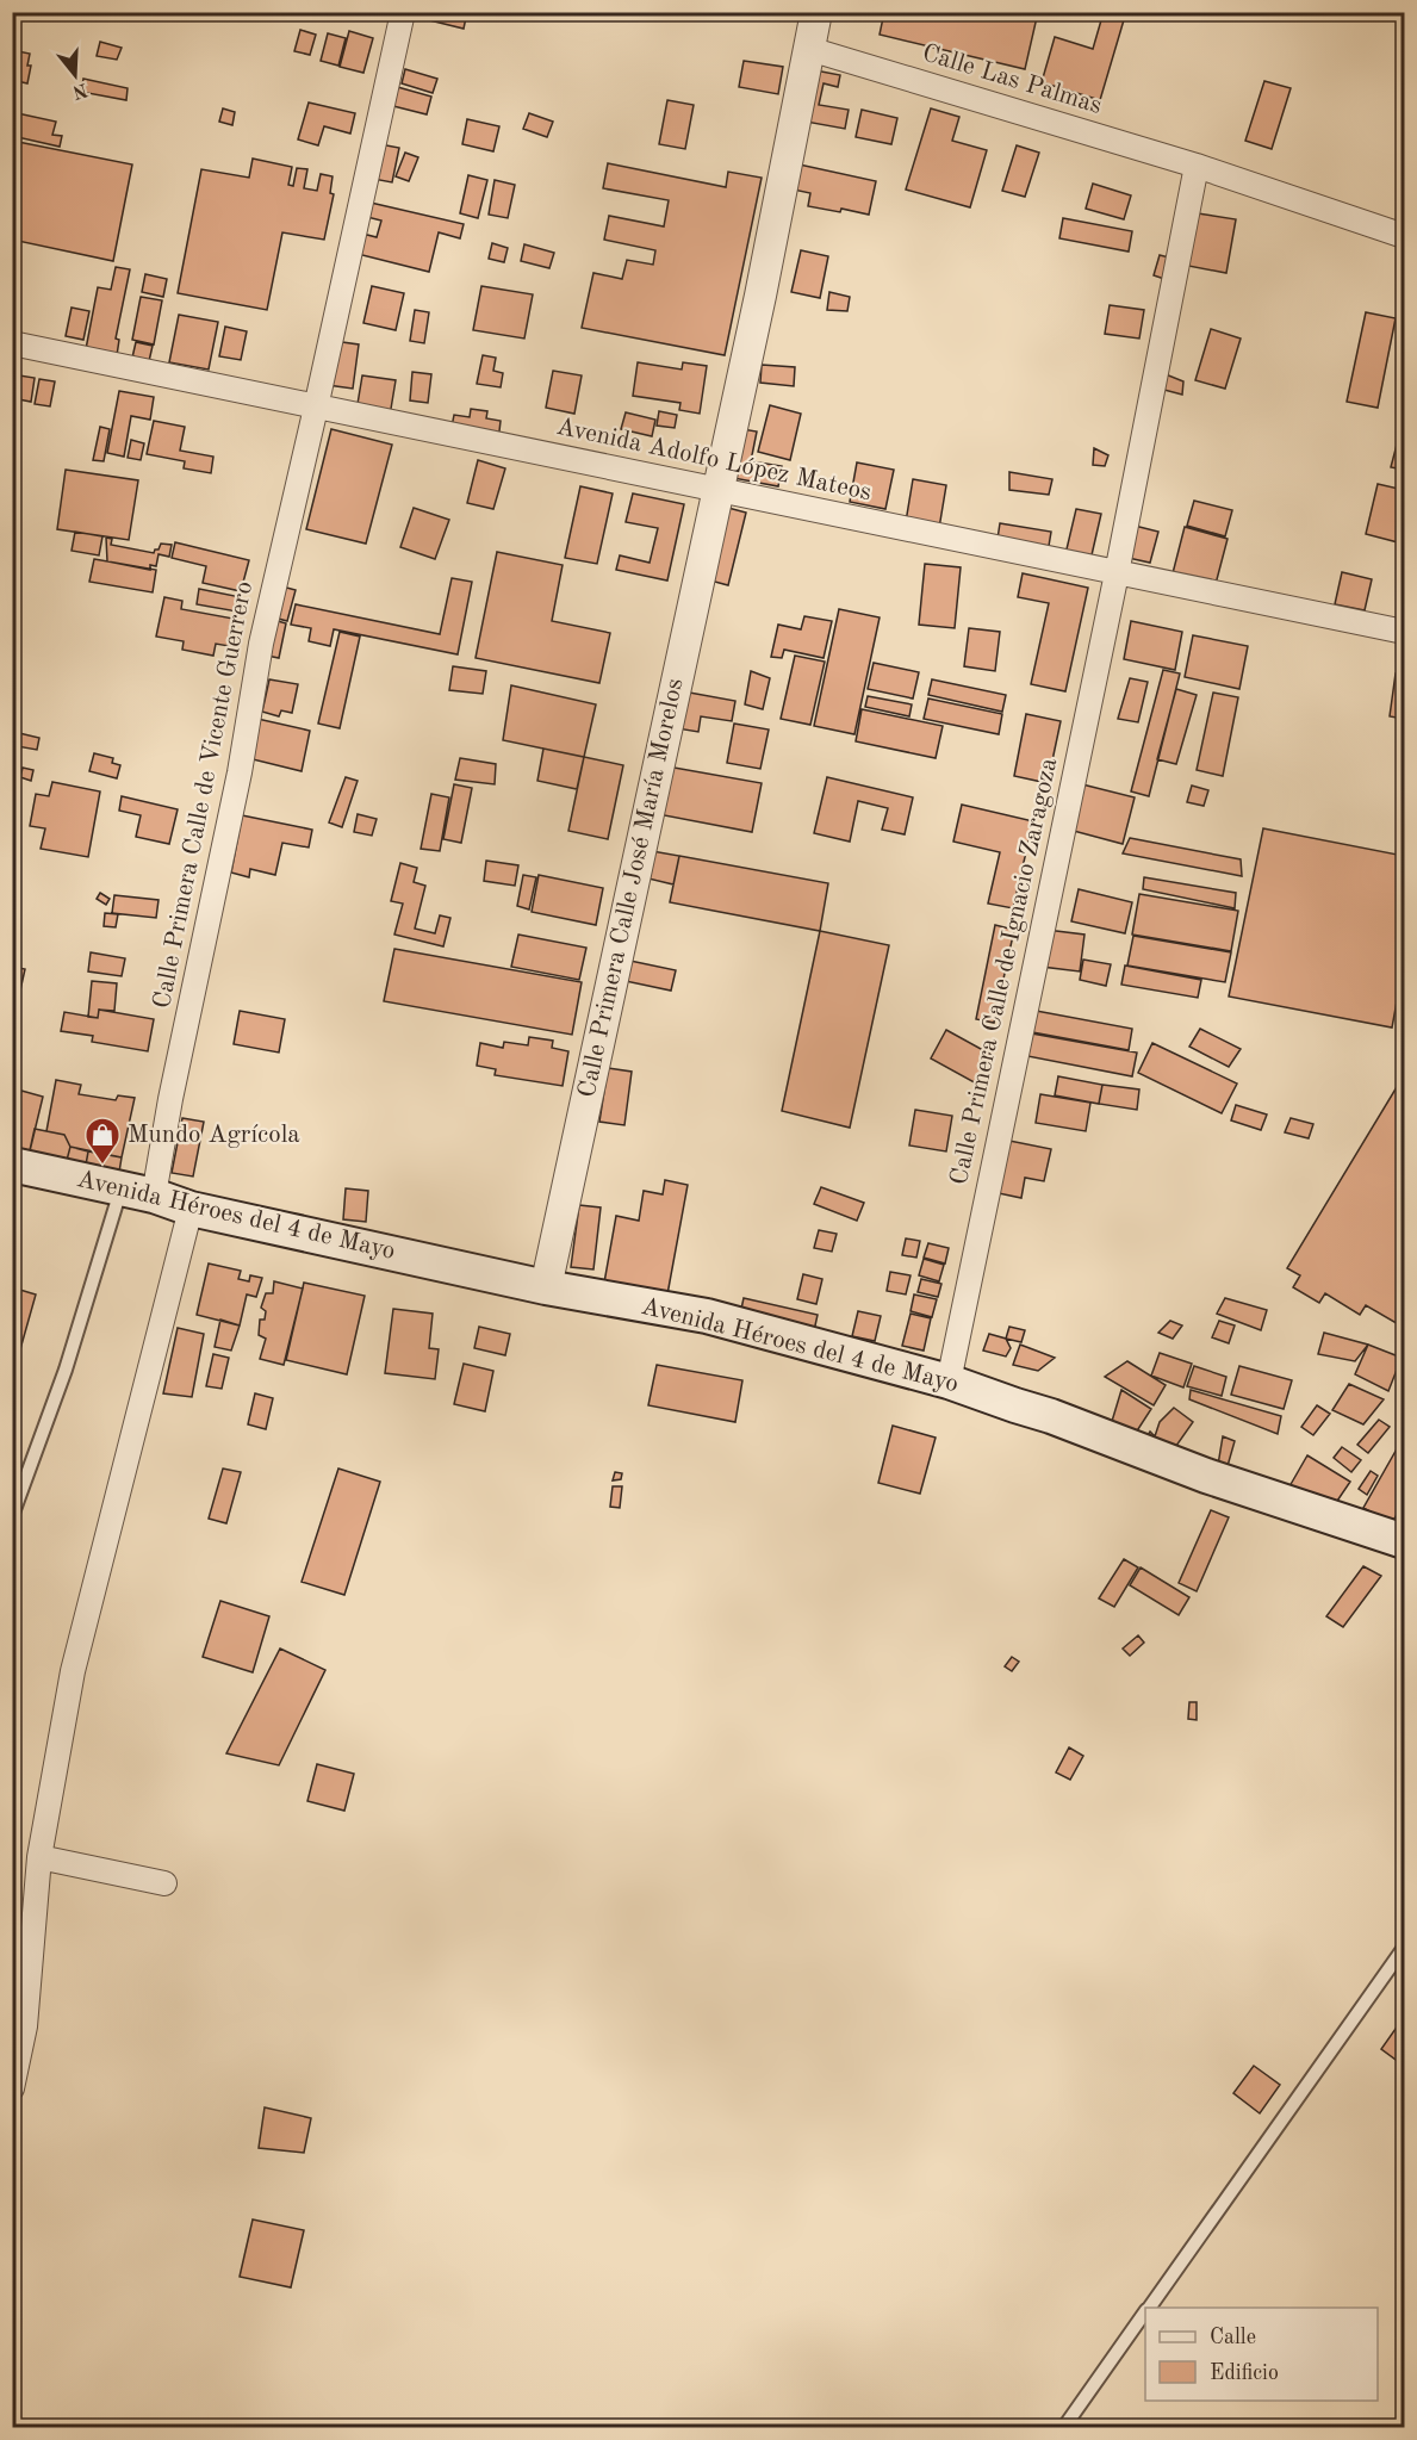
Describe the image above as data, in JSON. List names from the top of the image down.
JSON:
{
  "streets": {
    "main road": ["Avenida Héroes del 4 de Mayo"],
    "street": [
      "Calle Las Palmas",
      "Avenida Adolfo López Mateos",
      "Calle Primera Calle de Vicente Guerrero",
      "Calle Primera Calle José María Morelos",
      "Calle Primera Calle de Ignacio Zaragoza"
    ]
  },
  "crossings": [
    ["Calle Las Palmas", "Calle Primera Calle José María Morelos"],
    ["Calle Las Palmas", "Calle Primera Calle de Ignacio Zaragoza"],
    ["Avenida Adolfo López Mateos", "Calle Primera Calle de Vicente Guerrero"],
    ["Avenida Adolfo López Mateos", "Calle Primera Calle José María Morelos"],
    ["Avenida Adolfo López Mateos", "Calle Primera Calle de Ignacio Zaragoza"],
    ["Calle Primera Calle de Vicente Guerrero", "Avenida Héroes del 4 de Mayo"],
    ["Calle Primera Calle José María Morelos", "Avenida Héroes del 4 de Mayo"],
    ["Calle Primera Calle de Ignacio Zaragoza", "Avenida Héroes del 4 de Mayo"]
  ],
  "places": {
    "shop": ["Mundo Agrícola"]
  },
  "legend": ["Calle", "Edificio"],
  "north": "bottom"
}
